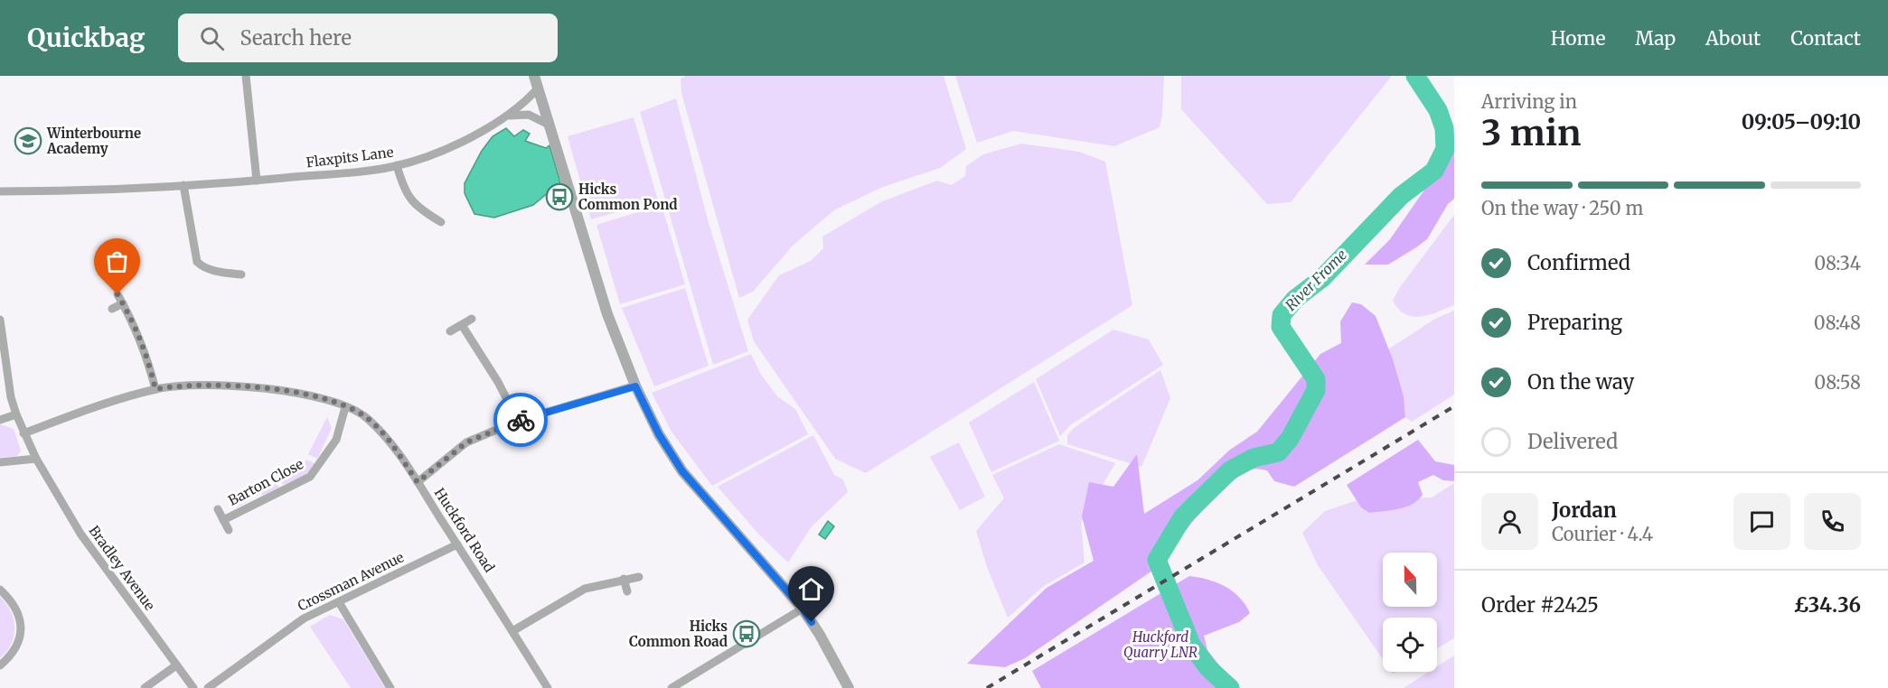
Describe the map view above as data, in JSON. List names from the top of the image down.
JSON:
{
  "streets": {
    "street": [
      "Flaxpits Lane",
      "Barton Close",
      "Huckford Road",
      "Bradley Avenue",
      "Crossman Avenue"
    ]
  },
  "crossings": [
    ["Barton Close", "Huckford Road"],
    ["Huckford Road", "Bradley Avenue"],
    ["Huckford Road", "Crossman Avenue"]
  ],
  "water": ["River Frome"],
  "parks": ["Huckford Quarry LNR"],
  "places": {
    "school or university": ["Winterbourne Academy"],
    "bus stop": ["Hicks Common Pond", "Hicks Common Road"]
  },
  "north": "top",
  "page": {
    "header": "Quickbag",
    "search": "Search here",
    "nav": [
      "Home",
      "Map",
      "About",
      "Contact"
    ],
    "heading": ["3 min", "Arriving in", "09:05–09:10"],
    "panel": [
      "Jordan",
      "Courier · 4.4",
      "Order #2425",
      "£34.36"
    ],
    "bar": "On the way · 250 m",
    "list": [
      ["Confirmed", "08:34"],
      ["Preparing", "08:48"],
      ["On the way", "08:58"],
      "Delivered"
    ]
  }
}
